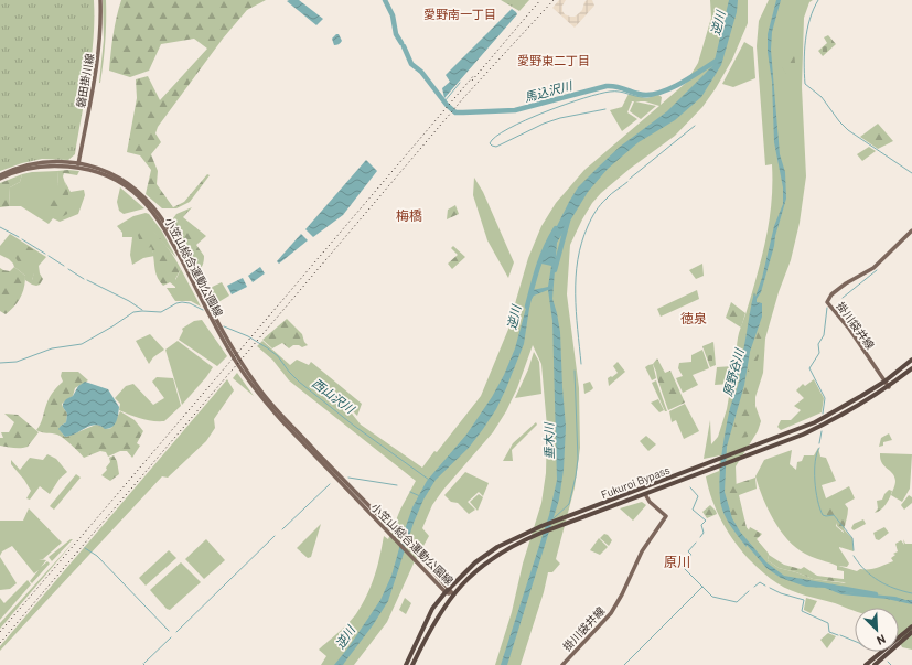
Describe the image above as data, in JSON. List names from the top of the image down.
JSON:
{
  "streets": {
    "highway": ["Fukuroi Bypass"],
    "main road": ["磐田掛川線", "小笠山総合運動公園線", "掛川袋井線"]
  },
  "crossings": [
    ["磐田掛川線", "小笠山総合運動公園線"],
    ["小笠山総合運動公園線", "Fukuroi Bypass"],
    ["掛川袋井線", "Fukuroi Bypass"]
  ],
  "districts": [
    "愛野南一丁目",
    "愛野東二丁目",
    "梅橋",
    "徳泉",
    "原川"
  ],
  "water": [
    "逆川",
    "馬込沢川",
    "原野谷川",
    "西山沢川",
    "垂木川"
  ],
  "north": "bottom right"
}
